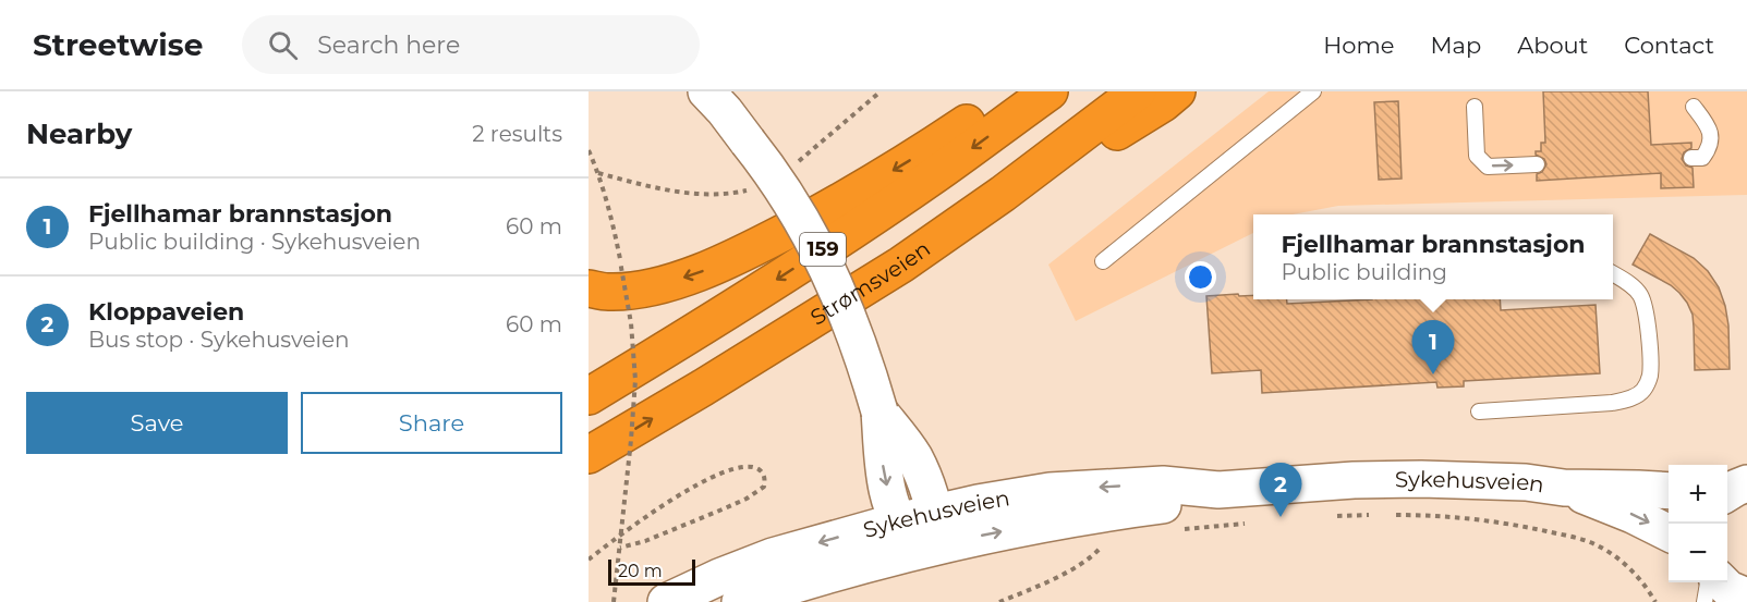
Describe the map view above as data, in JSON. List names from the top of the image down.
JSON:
{
  "streets": {
    "highway": ["159", "Strømsveien"],
    "main road": ["Sykehusveien"]
  },
  "scale_bar": "20 m",
  "page": {
    "header": "Streetwise",
    "search": "Search here",
    "nav": [
      "Home",
      "Map",
      "About",
      "Contact"
    ],
    "heading": ["Nearby", "2 results"],
    "list": [
      {
        "mark": "1",
        "name": "Fjellhamar brannstasjon",
        "note": "Public building · Sykehusveien",
        "value": "60 m"
      },
      {
        "mark": "2",
        "name": "Kloppaveien",
        "note": "Bus stop · Sykehusveien",
        "value": "60 m"
      }
    ],
    "popup": ["Fjellhamar brannstasjon", "Public building"],
    "pins": ["1", "2"],
    "buttons": ["Save", "Share"],
    "map_buttons": ["+", "−"],
    "scale": "20 m"
  }
}
